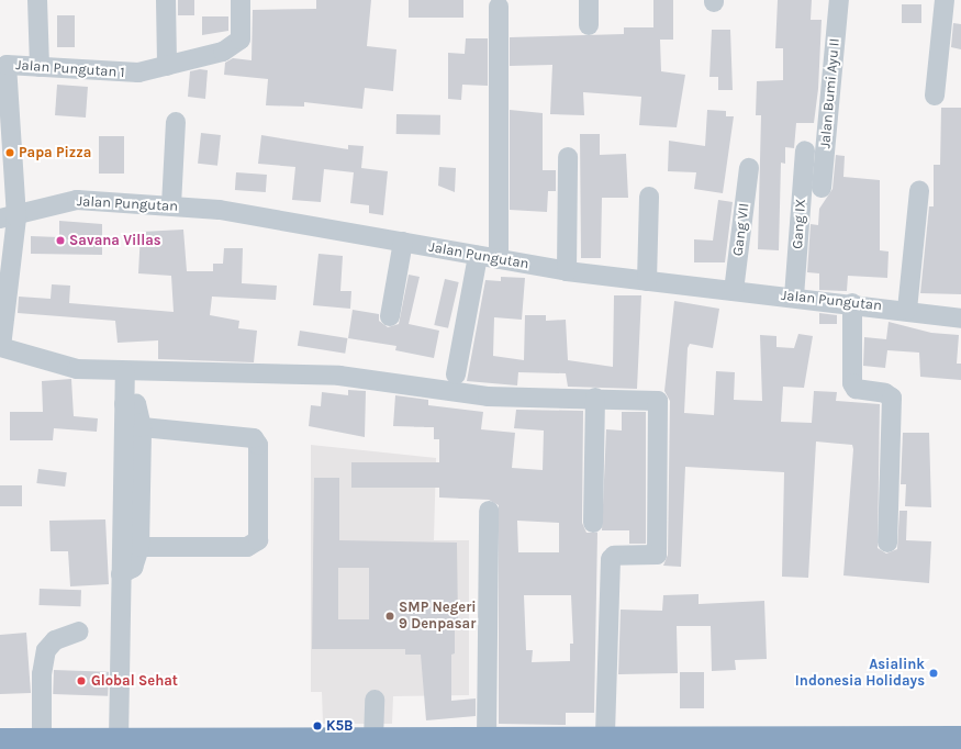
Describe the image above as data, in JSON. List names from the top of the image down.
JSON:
{
  "streets": {
    "street": [
      "Jalan Pungutan 1",
      "Jalan Bumi Ayu II",
      "Jalan Pungutan",
      "Gang IX",
      "Gang VII"
    ]
  },
  "crossings": [
    ["Jalan Pungutan 1", "Jalan Pungutan"],
    ["Jalan Pungutan", "Gang IX"],
    ["Jalan Pungutan", "Gang VII"]
  ],
  "places": [
    "Papa Pizza",
    "Savana Villas",
    "SMP Negeri 9 Denpasar",
    "Asialink Indonesia Holidays",
    "Global Sehat",
    "K5B"
  ]
}
